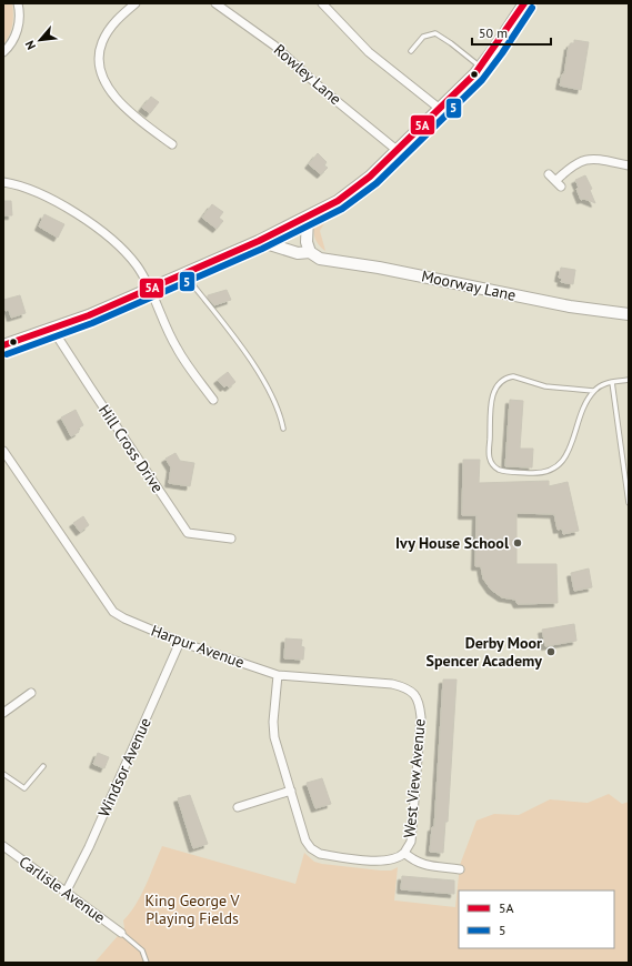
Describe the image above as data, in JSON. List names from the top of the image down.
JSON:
{
  "streets": {
    "street": [
      "Rowley Lane",
      "Moorway Lane",
      "Hill Cross Drive",
      "Harpur Avenue",
      "Windsor Avenue",
      "West View Avenue",
      "Carlisle Avenue"
    ]
  },
  "crossings": [
    ["Harpur Avenue", "Windsor Avenue"],
    ["Harpur Avenue", "West View Avenue"],
    ["Windsor Avenue", "Carlisle Avenue"]
  ],
  "parks": ["King George V Playing Fields"],
  "places": ["Ivy House School", "Derby Moor Spencer Academy"],
  "lines": ["transit line 5A", "transit line 5"],
  "legend": ["5A", "5"],
  "scale_bar": "50 m",
  "north": "bottom left"
}
